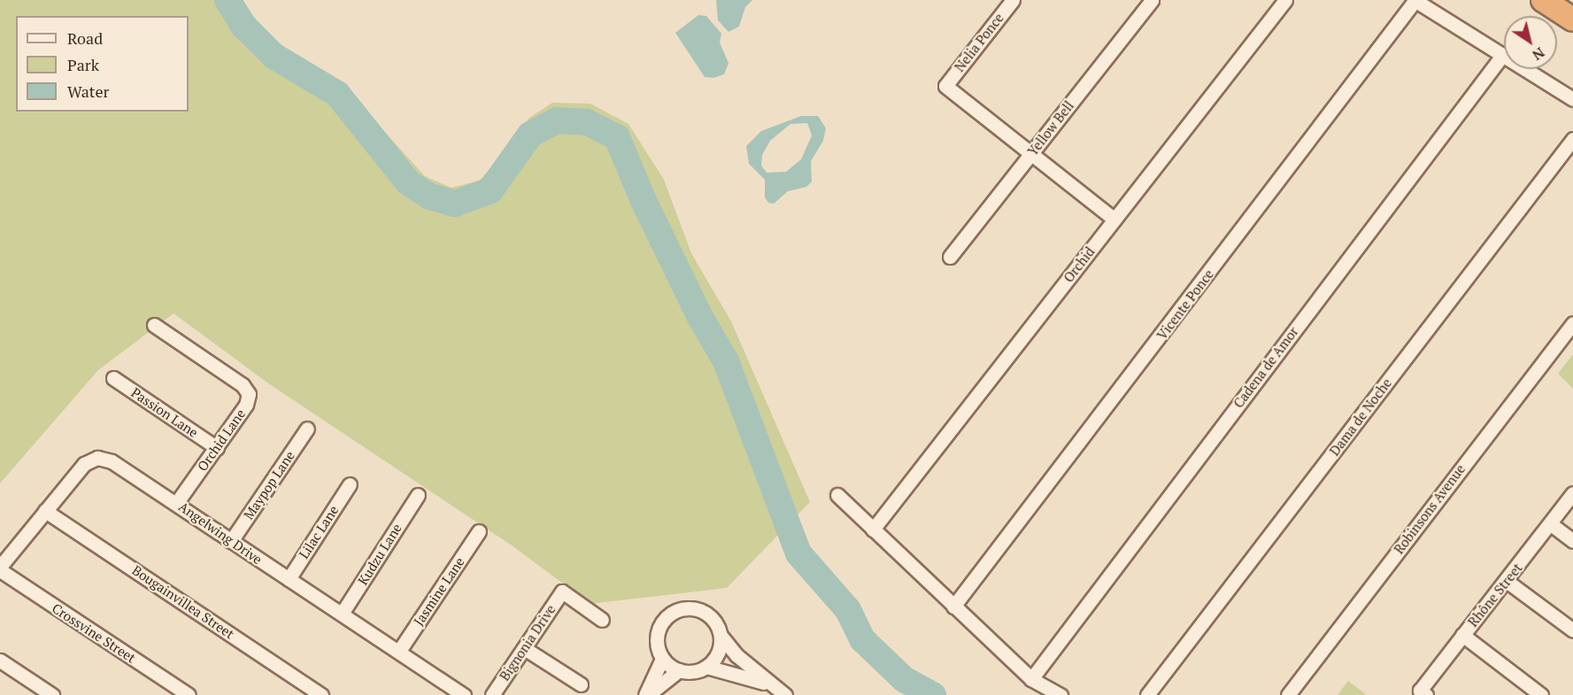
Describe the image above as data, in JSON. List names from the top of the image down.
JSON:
{
  "streets": {
    "street": [
      "Nelia Ponce",
      "Yellow Bell",
      "Orchid",
      "Vicente Ponce",
      "Cadena de Amor",
      "Passion Lane",
      "Dama de Noche",
      "Orchid Lane",
      "Maypop Lane",
      "Robinsons Avenue",
      "Lilac Lane",
      "Angelwing Drive",
      "Kudzu Lane",
      "Jasmine Lane",
      "Rhône Street",
      "Bougainvillea Street",
      "Crossvine Street",
      "Bignonia Drive"
    ]
  },
  "crossings": [
    ["Nelia Ponce", "Yellow Bell"],
    ["Passion Lane", "Orchid Lane"],
    ["Orchid Lane", "Angelwing Drive"],
    ["Maypop Lane", "Angelwing Drive"],
    ["Lilac Lane", "Angelwing Drive"],
    ["Angelwing Drive", "Kudzu Lane"],
    ["Angelwing Drive", "Jasmine Lane"],
    ["Angelwing Drive", "Bougainvillea Street"],
    ["Angelwing Drive", "Crossvine Street"]
  ],
  "legend": ["Road", "Park", "Water"],
  "north": "bottom right"
}
